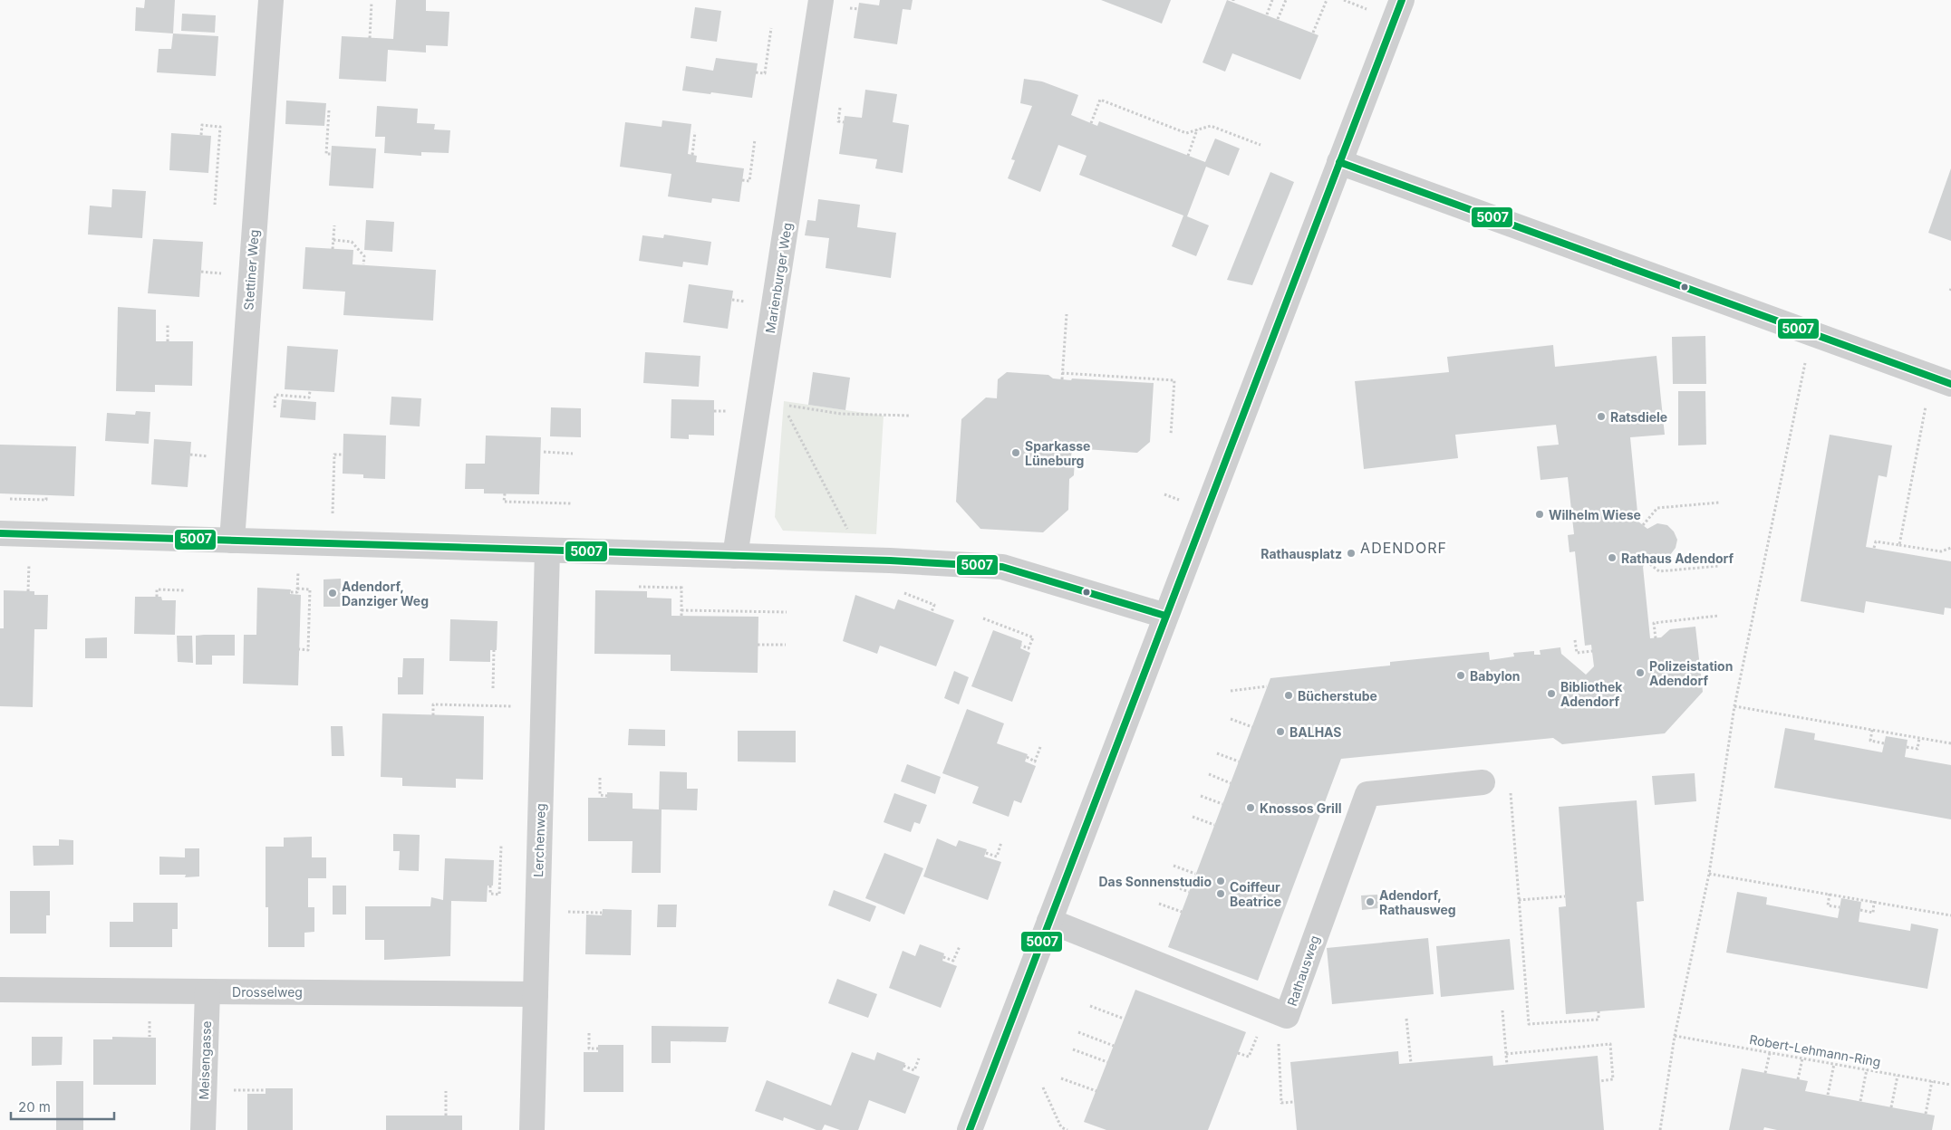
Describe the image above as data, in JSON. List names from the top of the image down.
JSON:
{
  "streets": {
    "street": [
      "Stettiner Weg",
      "Marienburger Weg",
      "Lerchenweg",
      "Rathausweg",
      "Drosselweg",
      "Meisengasse"
    ],
    "path": ["Robert-Lehmann-Ring"]
  },
  "crossings": [
    ["Lerchenweg", "Drosselweg"],
    ["Drosselweg", "Meisengasse"]
  ],
  "districts": ["ADENDORF"],
  "places": [
    "Ratsdiele",
    "Sparkasse Lüneburg",
    "Wilhelm Wiese",
    "Rathausplatz",
    "Rathaus Adendorf",
    "Adendorf, Danziger Weg",
    "Polizeistation Adendorf",
    "Babylon",
    "Bibliothek Adendorf",
    "Bücherstube",
    "BALHAS",
    "Knossos Grill",
    "Das Sonnenstudio",
    "Coiffeur Beatrice",
    "Adendorf, Rathausweg"
  ],
  "lines": ["transit line 5007"],
  "scale_bar": "20 m"
}
